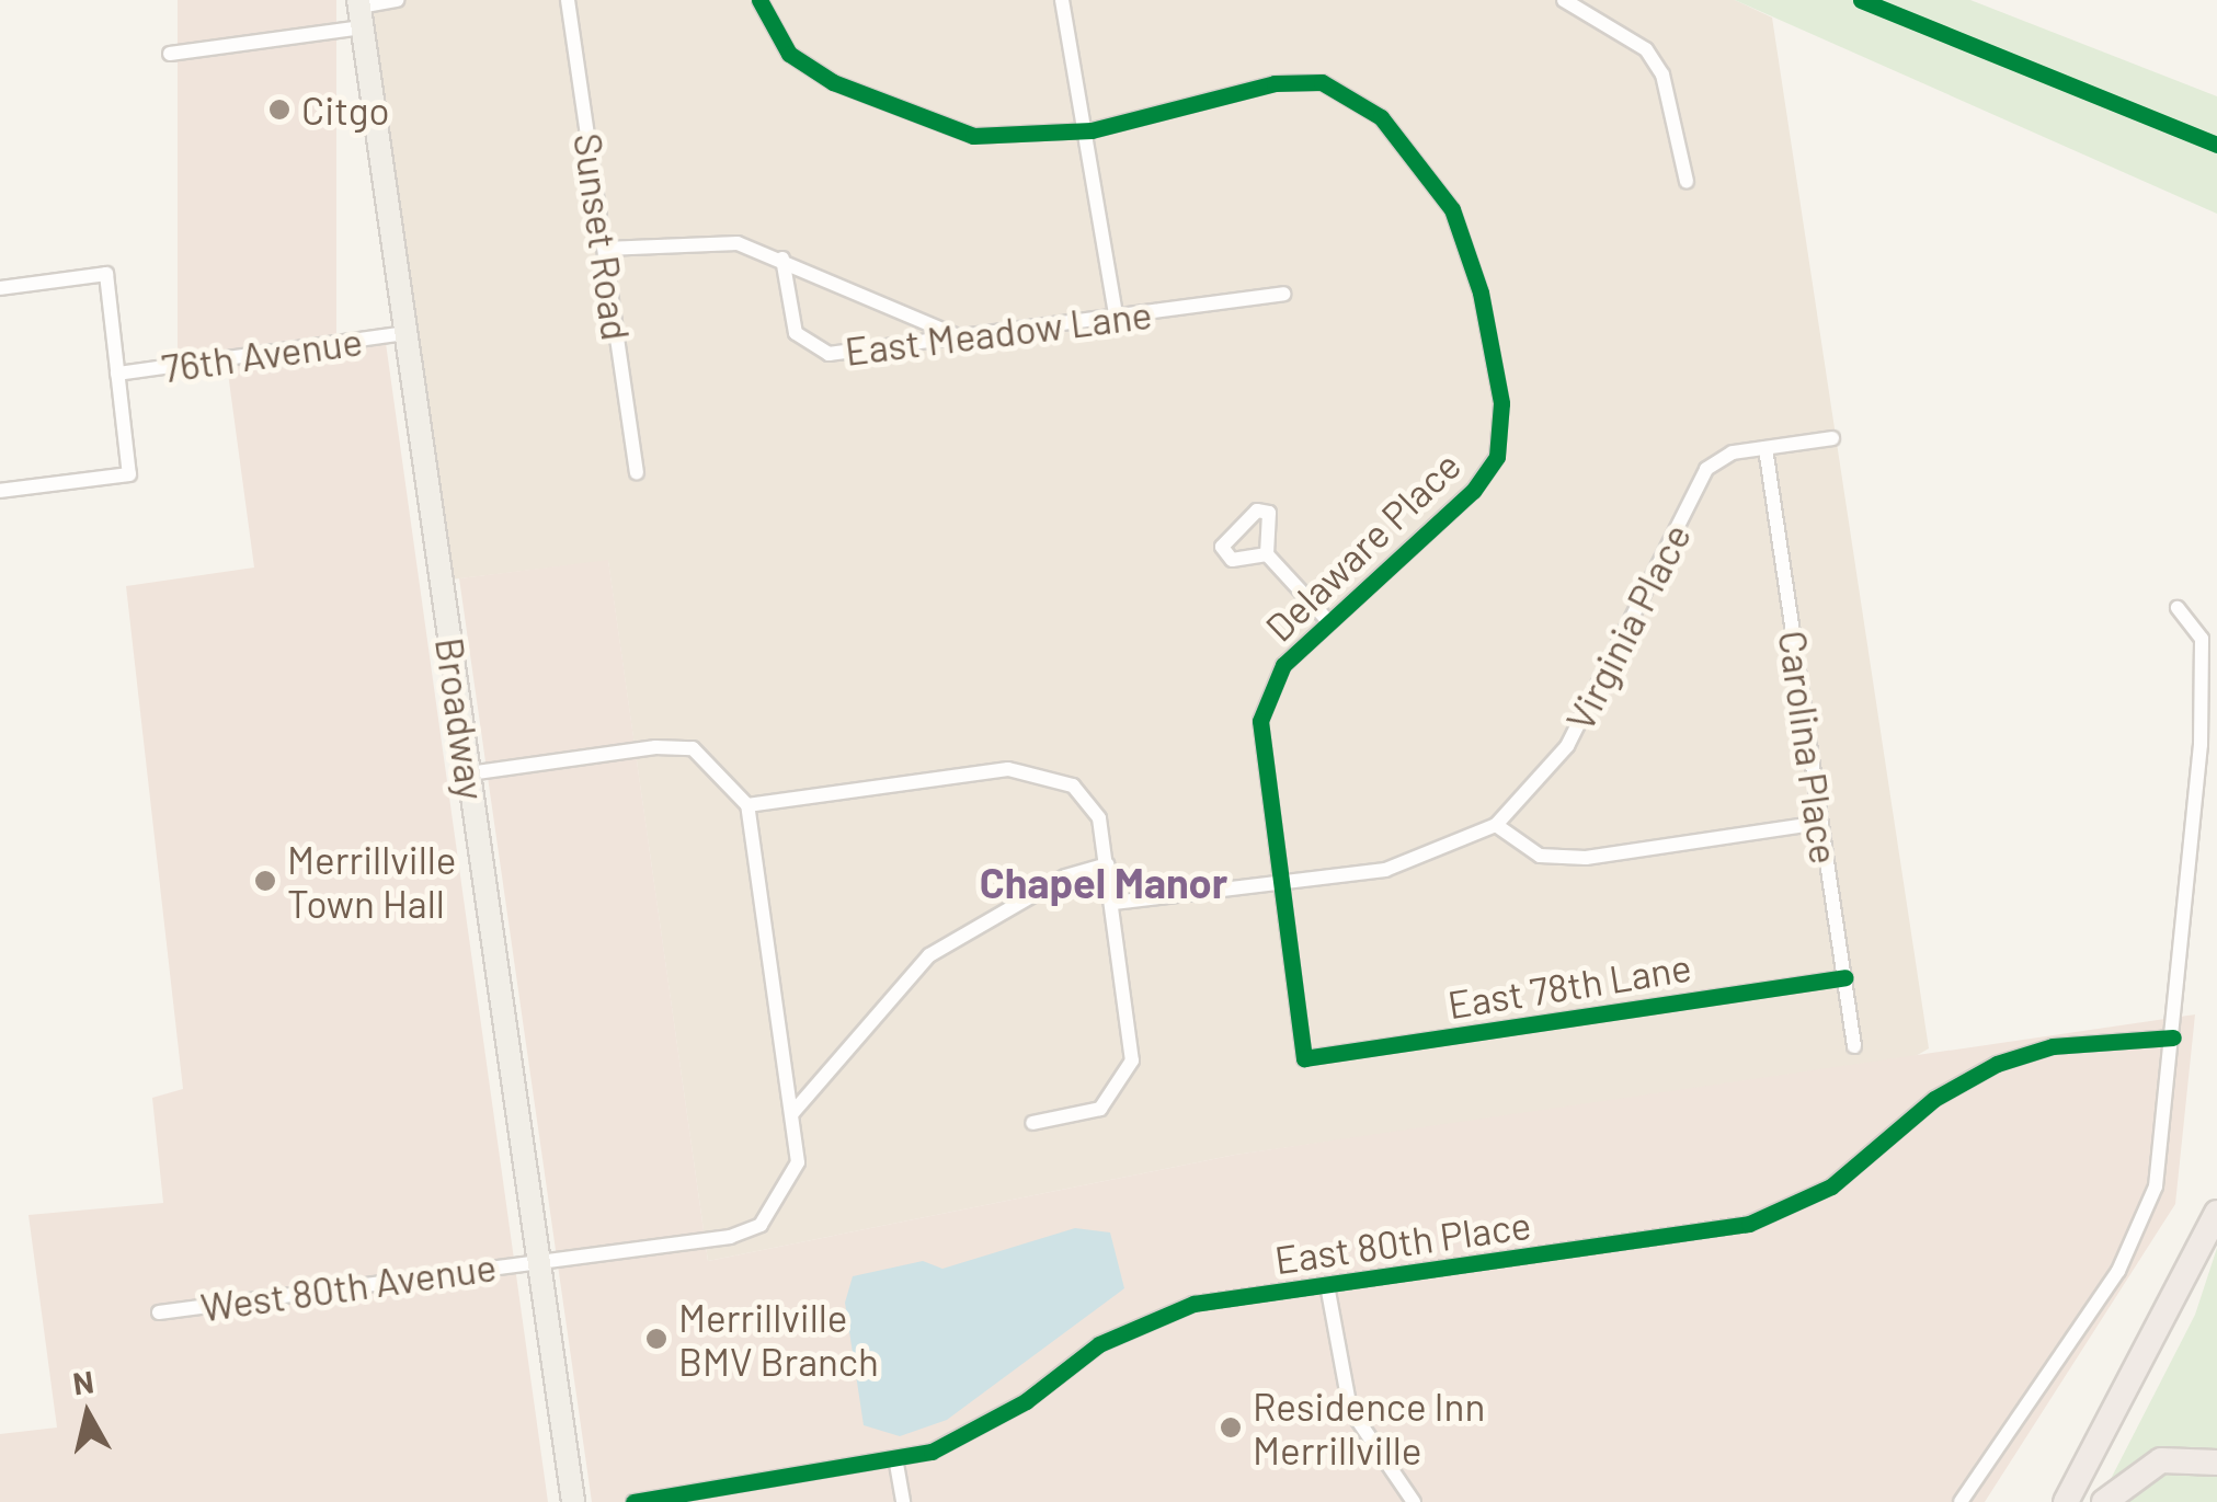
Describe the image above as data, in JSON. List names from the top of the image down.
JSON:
{
  "streets": {
    "main road": ["Broadway"],
    "street": [
      "Sunset Road",
      "East Meadow Lane",
      "76th Avenue",
      "Delaware Place",
      "Virginia Place",
      "Carolina Place",
      "East 78th Lane",
      "East 80th Place",
      "West 80th Avenue"
    ]
  },
  "crossings": [
    ["76th Avenue", "Broadway"],
    ["Delaware Place", "East 78th Lane"],
    ["Virginia Place", "Carolina Place"],
    ["Broadway", "West 80th Avenue"],
    ["Carolina Place", "East 78th Lane"]
  ],
  "districts": ["Chapel Manor"],
  "places": [
    "Citgo",
    "Merrillville Town Hall",
    "Merrillville BMV Branch",
    "Residence Inn Merrillville"
  ],
  "north": "top"
}
